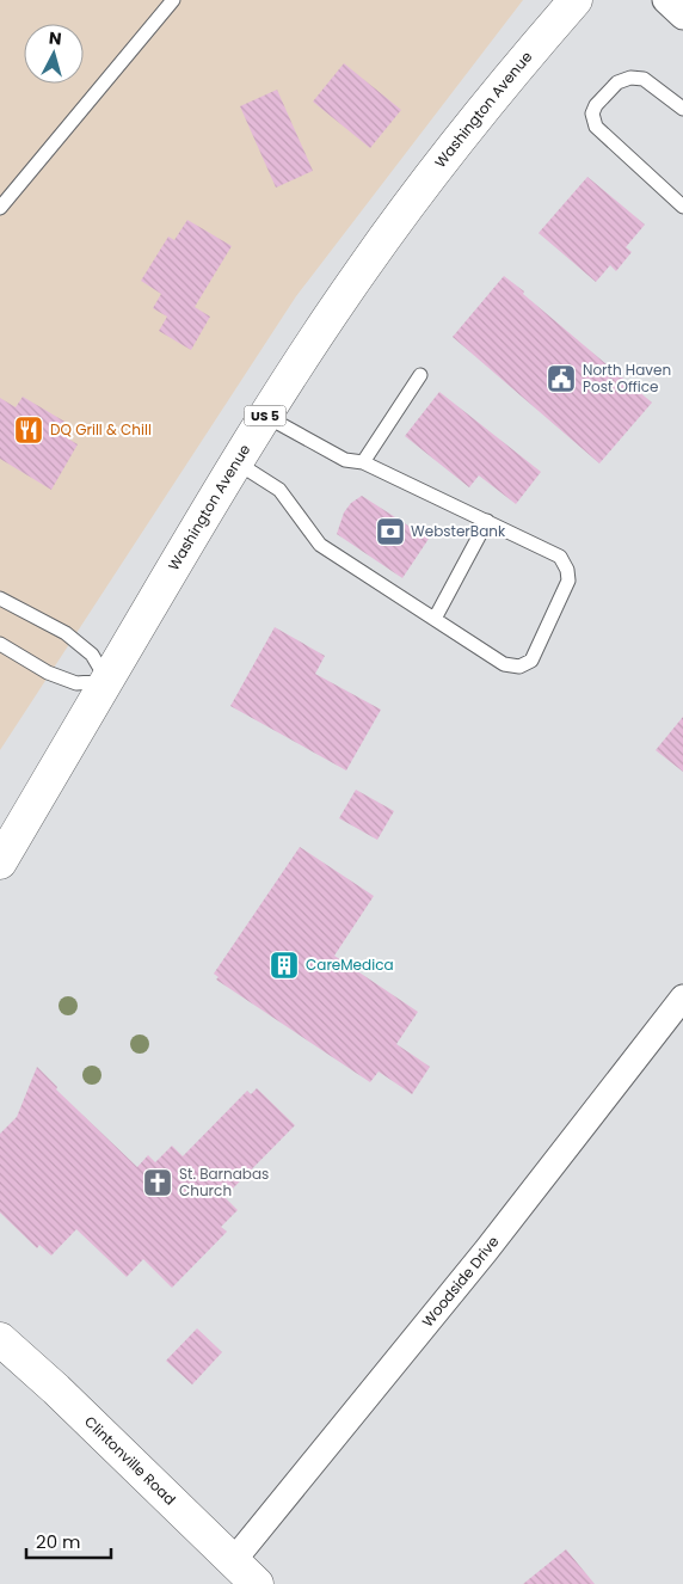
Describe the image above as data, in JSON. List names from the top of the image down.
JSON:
{
  "streets": {
    "main road": ["Washington Avenue", "US 5", "Clintonville Road"],
    "street": ["Woodside Drive"]
  },
  "crossings": [
    ["Woodside Drive", "Clintonville Road"]
  ],
  "places": {
    "public building": ["North Haven Post Office"],
    "restaurant": ["DQ Grill & Chill"],
    "bank": ["WebsterBank"],
    "building": ["CareMedica"],
    "church": ["St. Barnabas Church"]
  },
  "scale_bar": "20 m",
  "north": "top"
}
